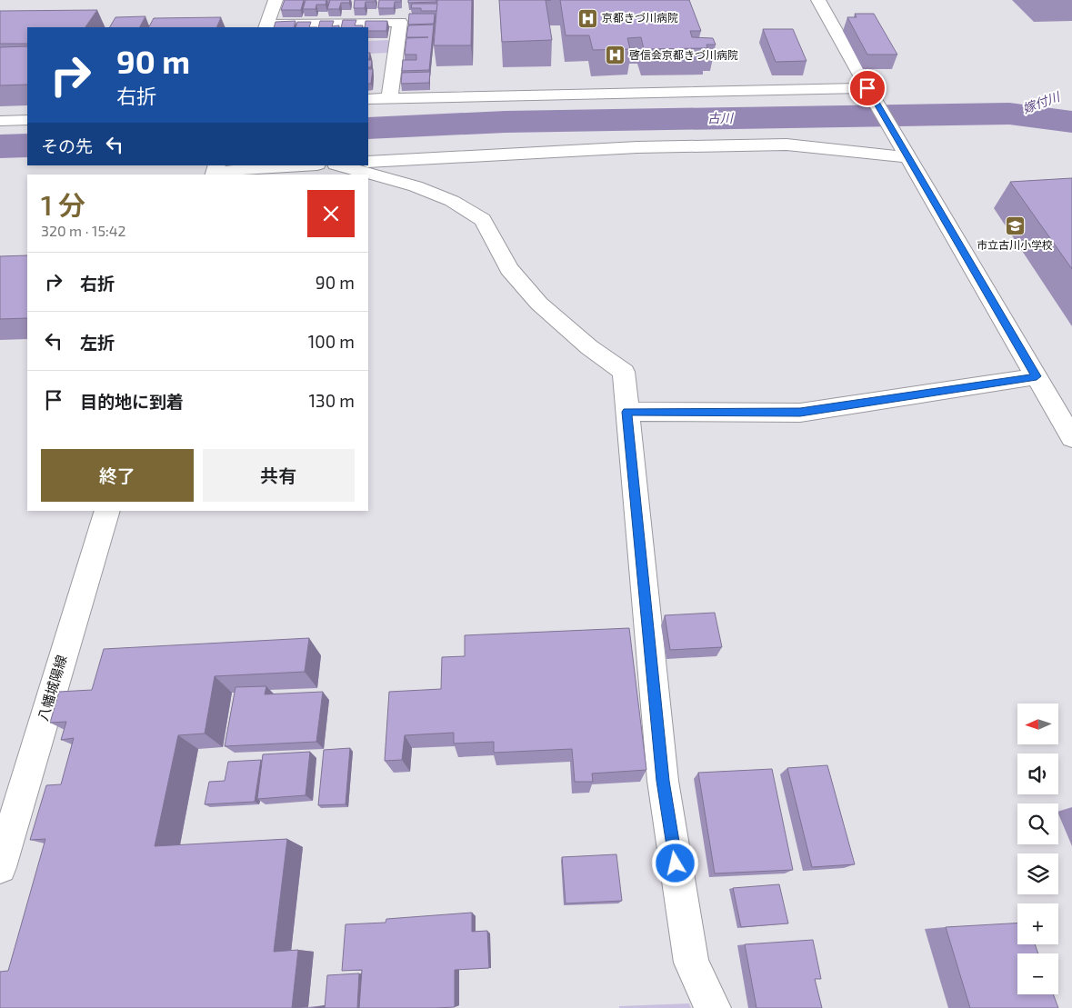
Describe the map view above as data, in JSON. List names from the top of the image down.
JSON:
{
  "streets": {
    "street": ["八幡城陽線"]
  },
  "water": ["嫁付川", "古川"],
  "places": {
    "hospital": ["京都きづ川病院", "啓信会京都きづ川病院"],
    "school or university": ["市立古川小学校"]
  },
  "north": "left",
  "page": {
    "turn": ["90 m", "右折"],
    "then": "その先",
    "heading": ["1 分", "320 m · 15:42"],
    "list": [
      {
        "name": "右折",
        "value": "90 m"
      },
      {
        "name": "左折",
        "value": "100 m"
      },
      {
        "name": "目的地に到着",
        "value": "130 m"
      }
    ],
    "buttons": ["終了", "共有"],
    "map_buttons": ["+", "−"]
  }
}
